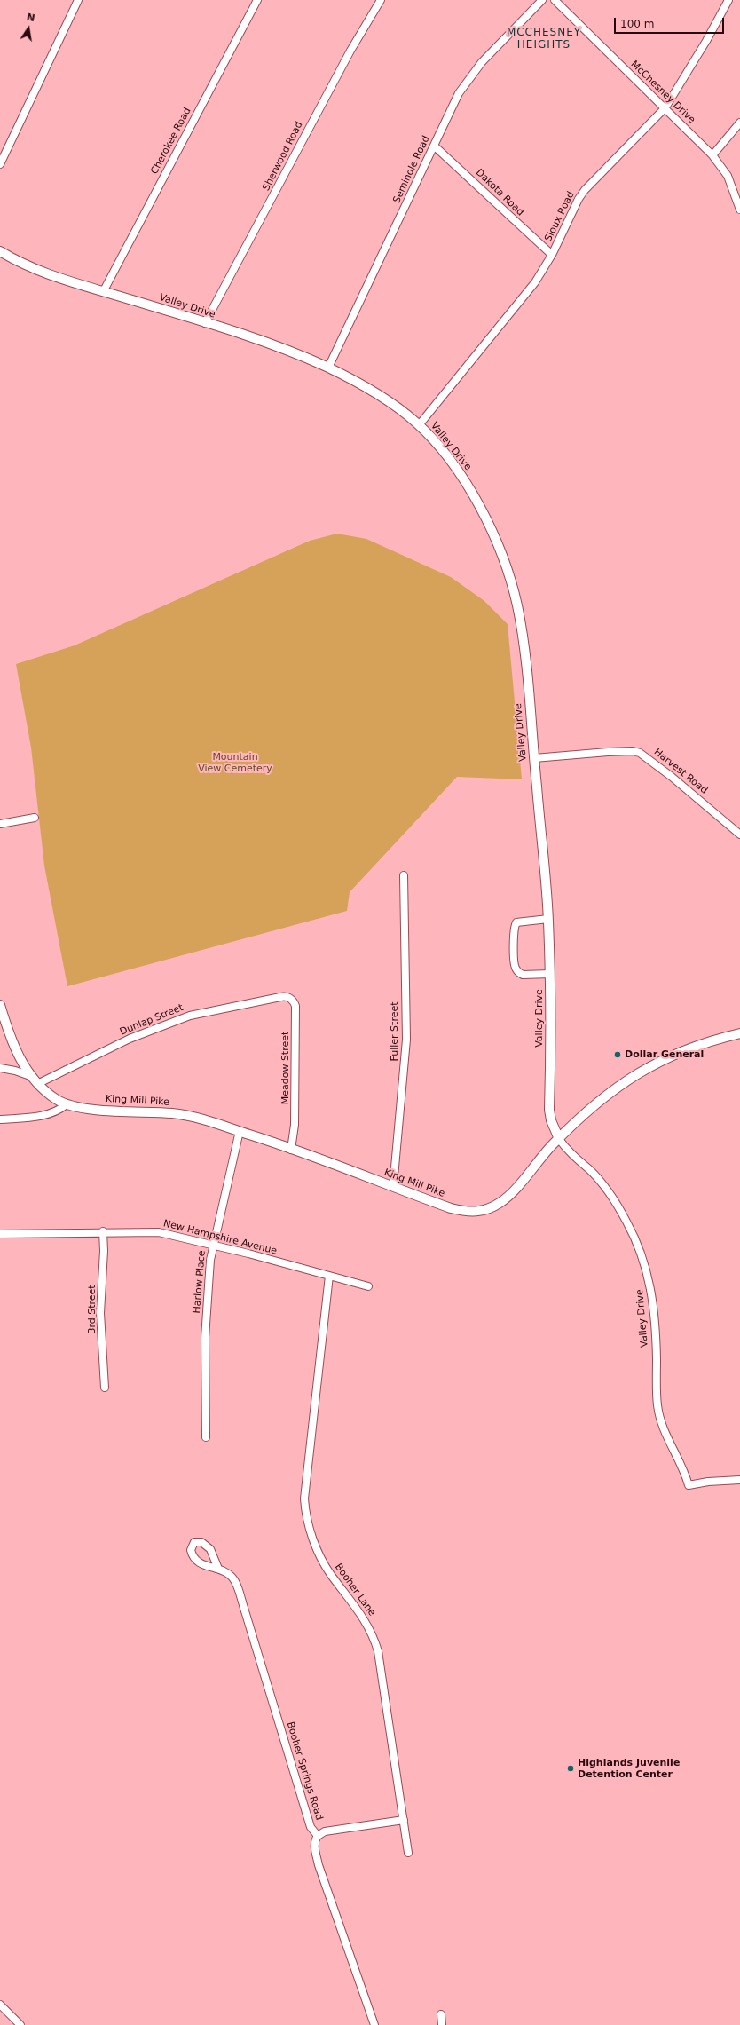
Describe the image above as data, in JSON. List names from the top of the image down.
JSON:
{
  "streets": {
    "main road": ["Valley Drive", "King Mill Pike"],
    "street": [
      "McChesney Drive",
      "Cherokee Road",
      "Sherwood Road",
      "Seminole Road",
      "Dakota Road",
      "Sioux Road",
      "Harvest Road",
      "Dunlap Street",
      "Fuller Street",
      "Meadow Street",
      "New Hampshire Avenue",
      "Harlow Place",
      "3rd Street",
      "Booher Lane",
      "Booher Springs Road"
    ]
  },
  "crossings": [
    ["McChesney Drive", "Sioux Road"],
    ["Cherokee Road", "Valley Drive"],
    ["Sherwood Road", "Valley Drive"],
    ["Seminole Road", "Dakota Road"],
    ["Seminole Road", "Valley Drive"],
    ["Dakota Road", "Sioux Road"],
    ["Sioux Road", "Valley Drive"],
    ["Valley Drive", "Harvest Road"],
    ["Valley Drive", "King Mill Pike"],
    ["Dunlap Street", "Meadow Street"],
    ["Dunlap Street", "King Mill Pike"],
    ["Fuller Street", "King Mill Pike"],
    ["Meadow Street", "King Mill Pike"],
    ["King Mill Pike", "Harlow Place"],
    ["New Hampshire Avenue", "Harlow Place"],
    ["New Hampshire Avenue", "3rd Street"],
    ["New Hampshire Avenue", "Booher Lane"]
  ],
  "districts": ["MCCHESNEY HEIGHTS"],
  "parks": ["Mountain View Cemetery"],
  "places": ["Dollar General", "Highlands Juvenile Detention Center"],
  "scale_bar": "100 m",
  "north": "top"
}
